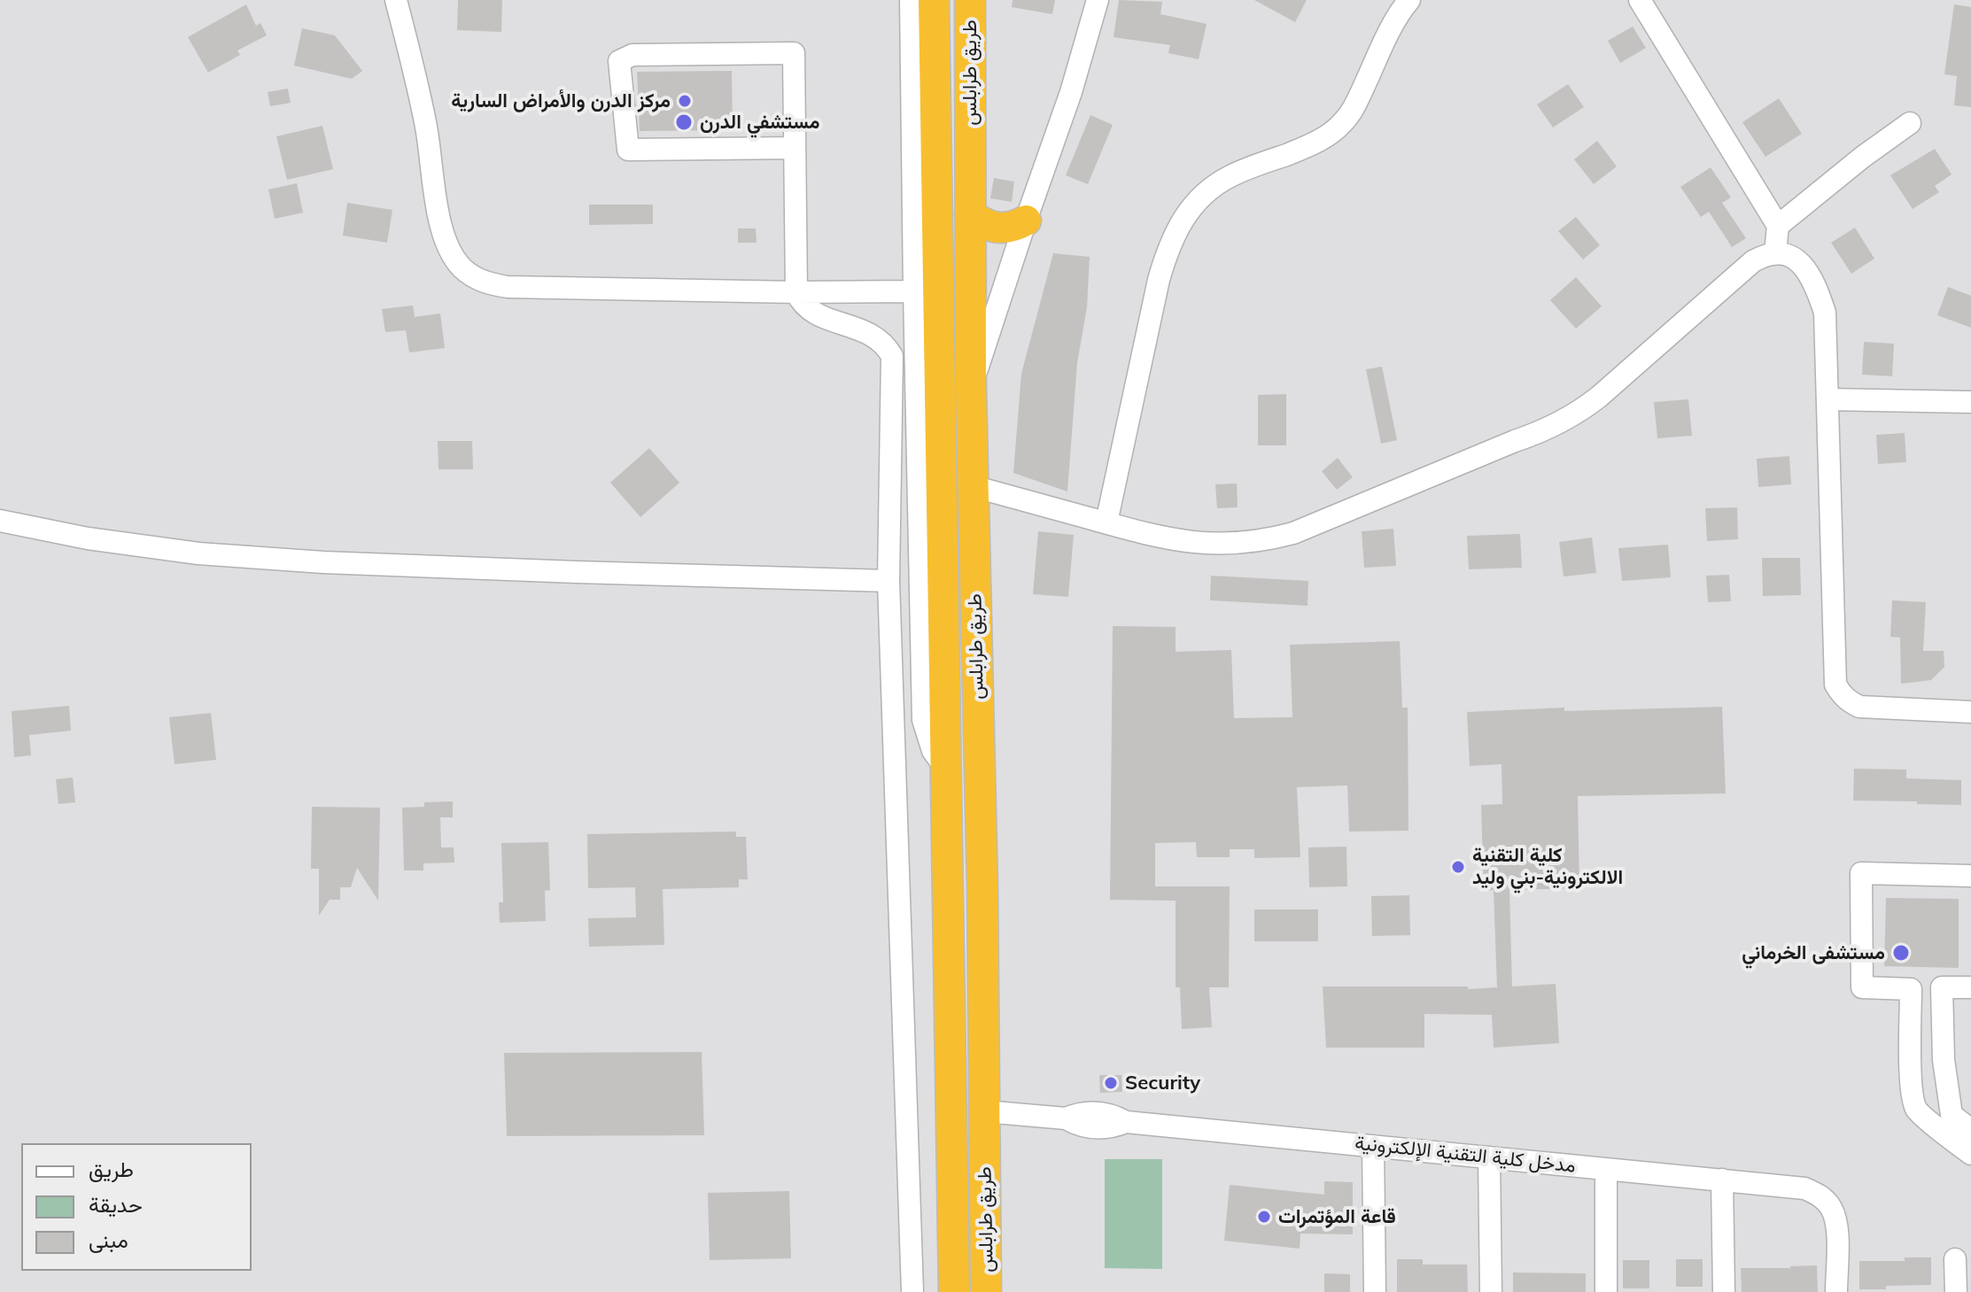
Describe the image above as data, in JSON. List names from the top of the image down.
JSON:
{
  "streets": {
    "highway": ["طريق طرابلس"],
    "street": ["مدخل كلية التقنية الإلكترونية"]
  },
  "crossings": [
    ["طريق طرابلس", "مدخل كلية التقنية الإلكترونية"]
  ],
  "places": [
    "مركز الدرن والأمراض السارية",
    "مستشفي الدرن",
    "كلية التقنية الالكترونية-بني وليد",
    "مستشفى الخرماني",
    "Security",
    "قاعة المؤتمرات"
  ],
  "legend": ["طريق", "حديقة", "مبنى"]
}
